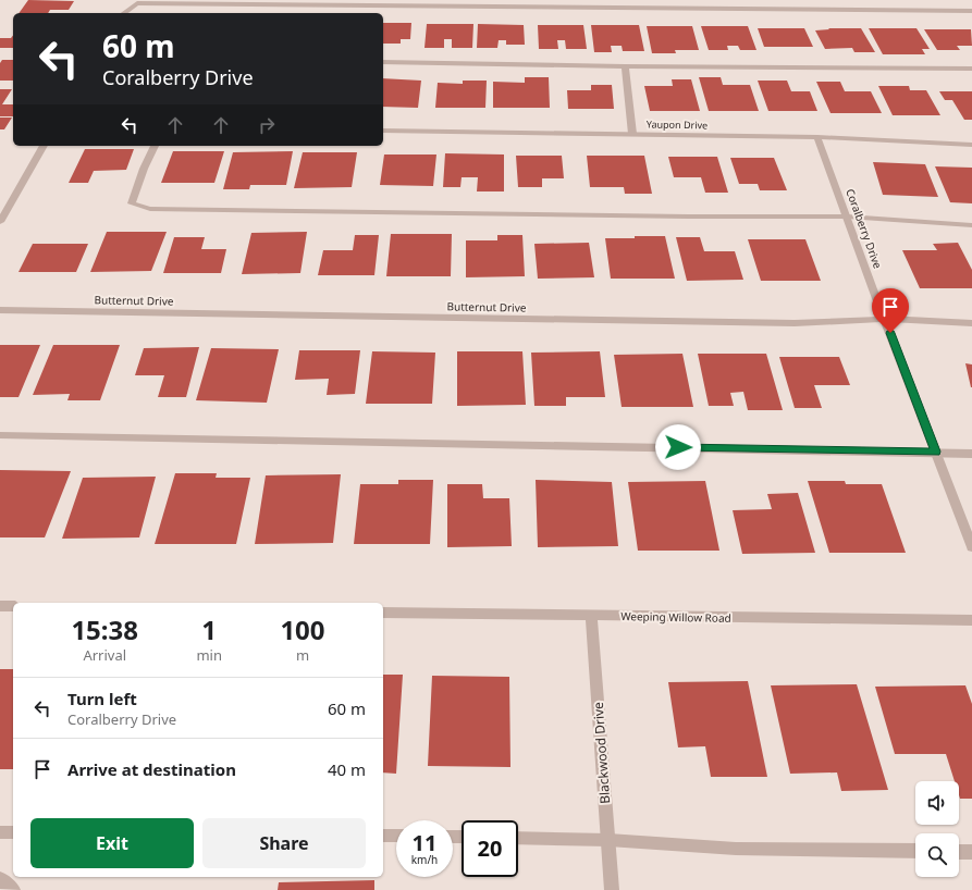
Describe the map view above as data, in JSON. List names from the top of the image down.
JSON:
{
  "streets": {
    "street": [
      "Yaupon Drive",
      "Coralberry Drive",
      "Butternut Drive",
      "Weeping Willow Road",
      "Blackwood Drive"
    ]
  },
  "crossings": [
    ["Yaupon Drive", "Coralberry Drive"],
    ["Coralberry Drive", "Butternut Drive"],
    ["Weeping Willow Road", "Blackwood Drive"]
  ],
  "page": {
    "turn": ["60 m", "Coralberry Drive"],
    "eta": [
      "15:38",
      "Arrival",
      "1",
      "min",
      "100",
      "m"
    ],
    "list": [
      {
        "name": "Turn left",
        "note": "Coralberry Drive",
        "value": "60 m"
      },
      {
        "name": "Arrive at destination",
        "value": "40 m"
      }
    ],
    "buttons": ["Exit", "Share"],
    "speed": "11 km/h",
    "limit": "20"
  }
}
